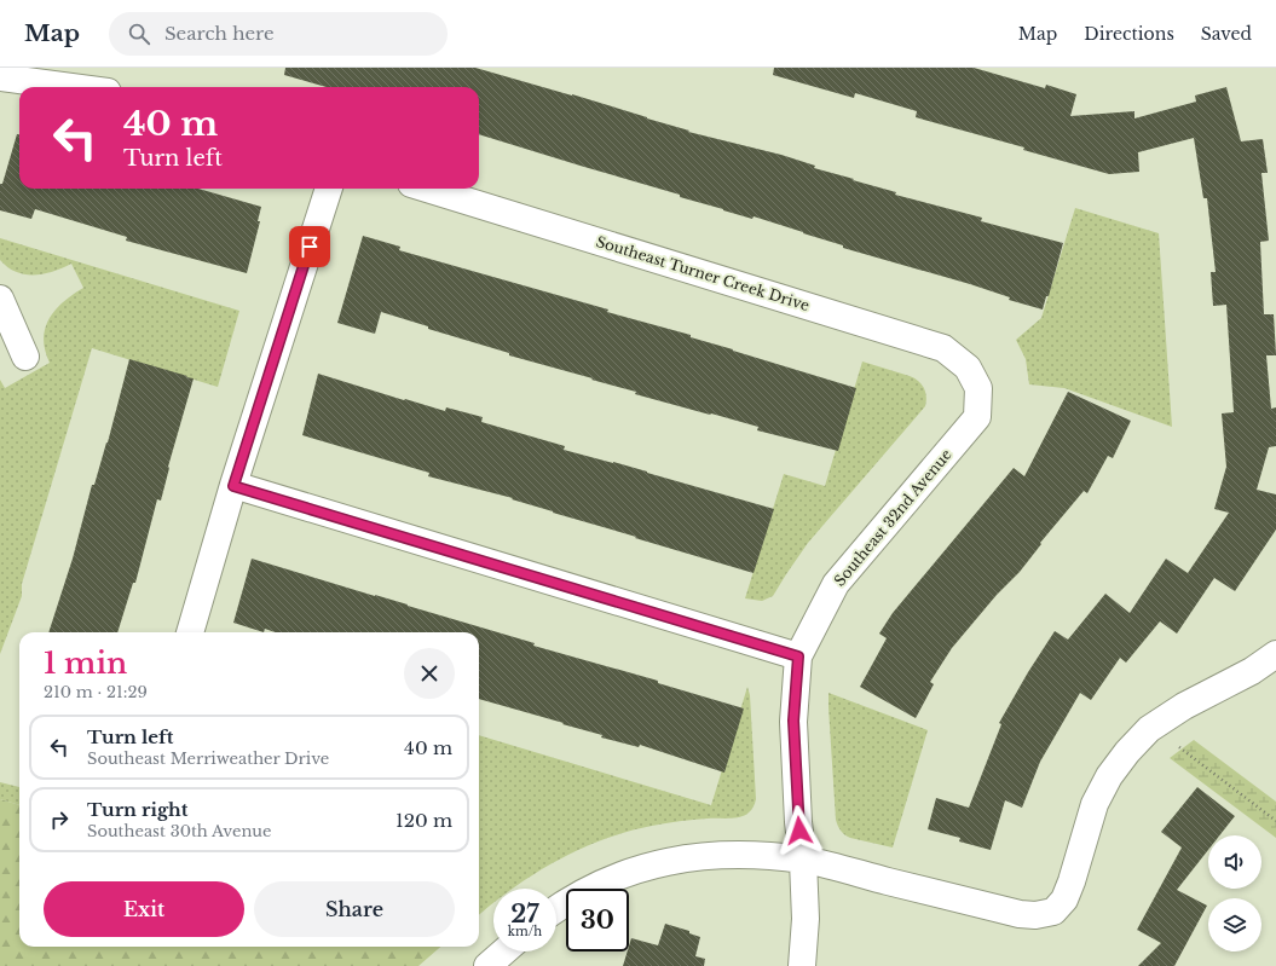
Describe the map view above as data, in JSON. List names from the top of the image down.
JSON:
{
  "streets": {
    "street": ["Southeast Turner Creek Drive", "Southeast 32nd Avenue"]
  },
  "crossings": [
    ["Southeast Turner Creek Drive", "Southeast 32nd Avenue"]
  ],
  "page": {
    "header": "Map",
    "search": "Search here",
    "nav": ["Map", "Directions", "Saved"],
    "turn": ["40 m", "Turn left"],
    "heading": ["1 min", "210 m · 21:29"],
    "list": [
      {
        "name": "Turn left",
        "note": "Southeast Merriweather Drive",
        "value": "40 m"
      },
      {
        "name": "Turn right",
        "note": "Southeast 30th Avenue",
        "value": "120 m"
      }
    ],
    "buttons": ["Exit", "Share"],
    "speed": "27 km/h",
    "limit": "30"
  }
}
